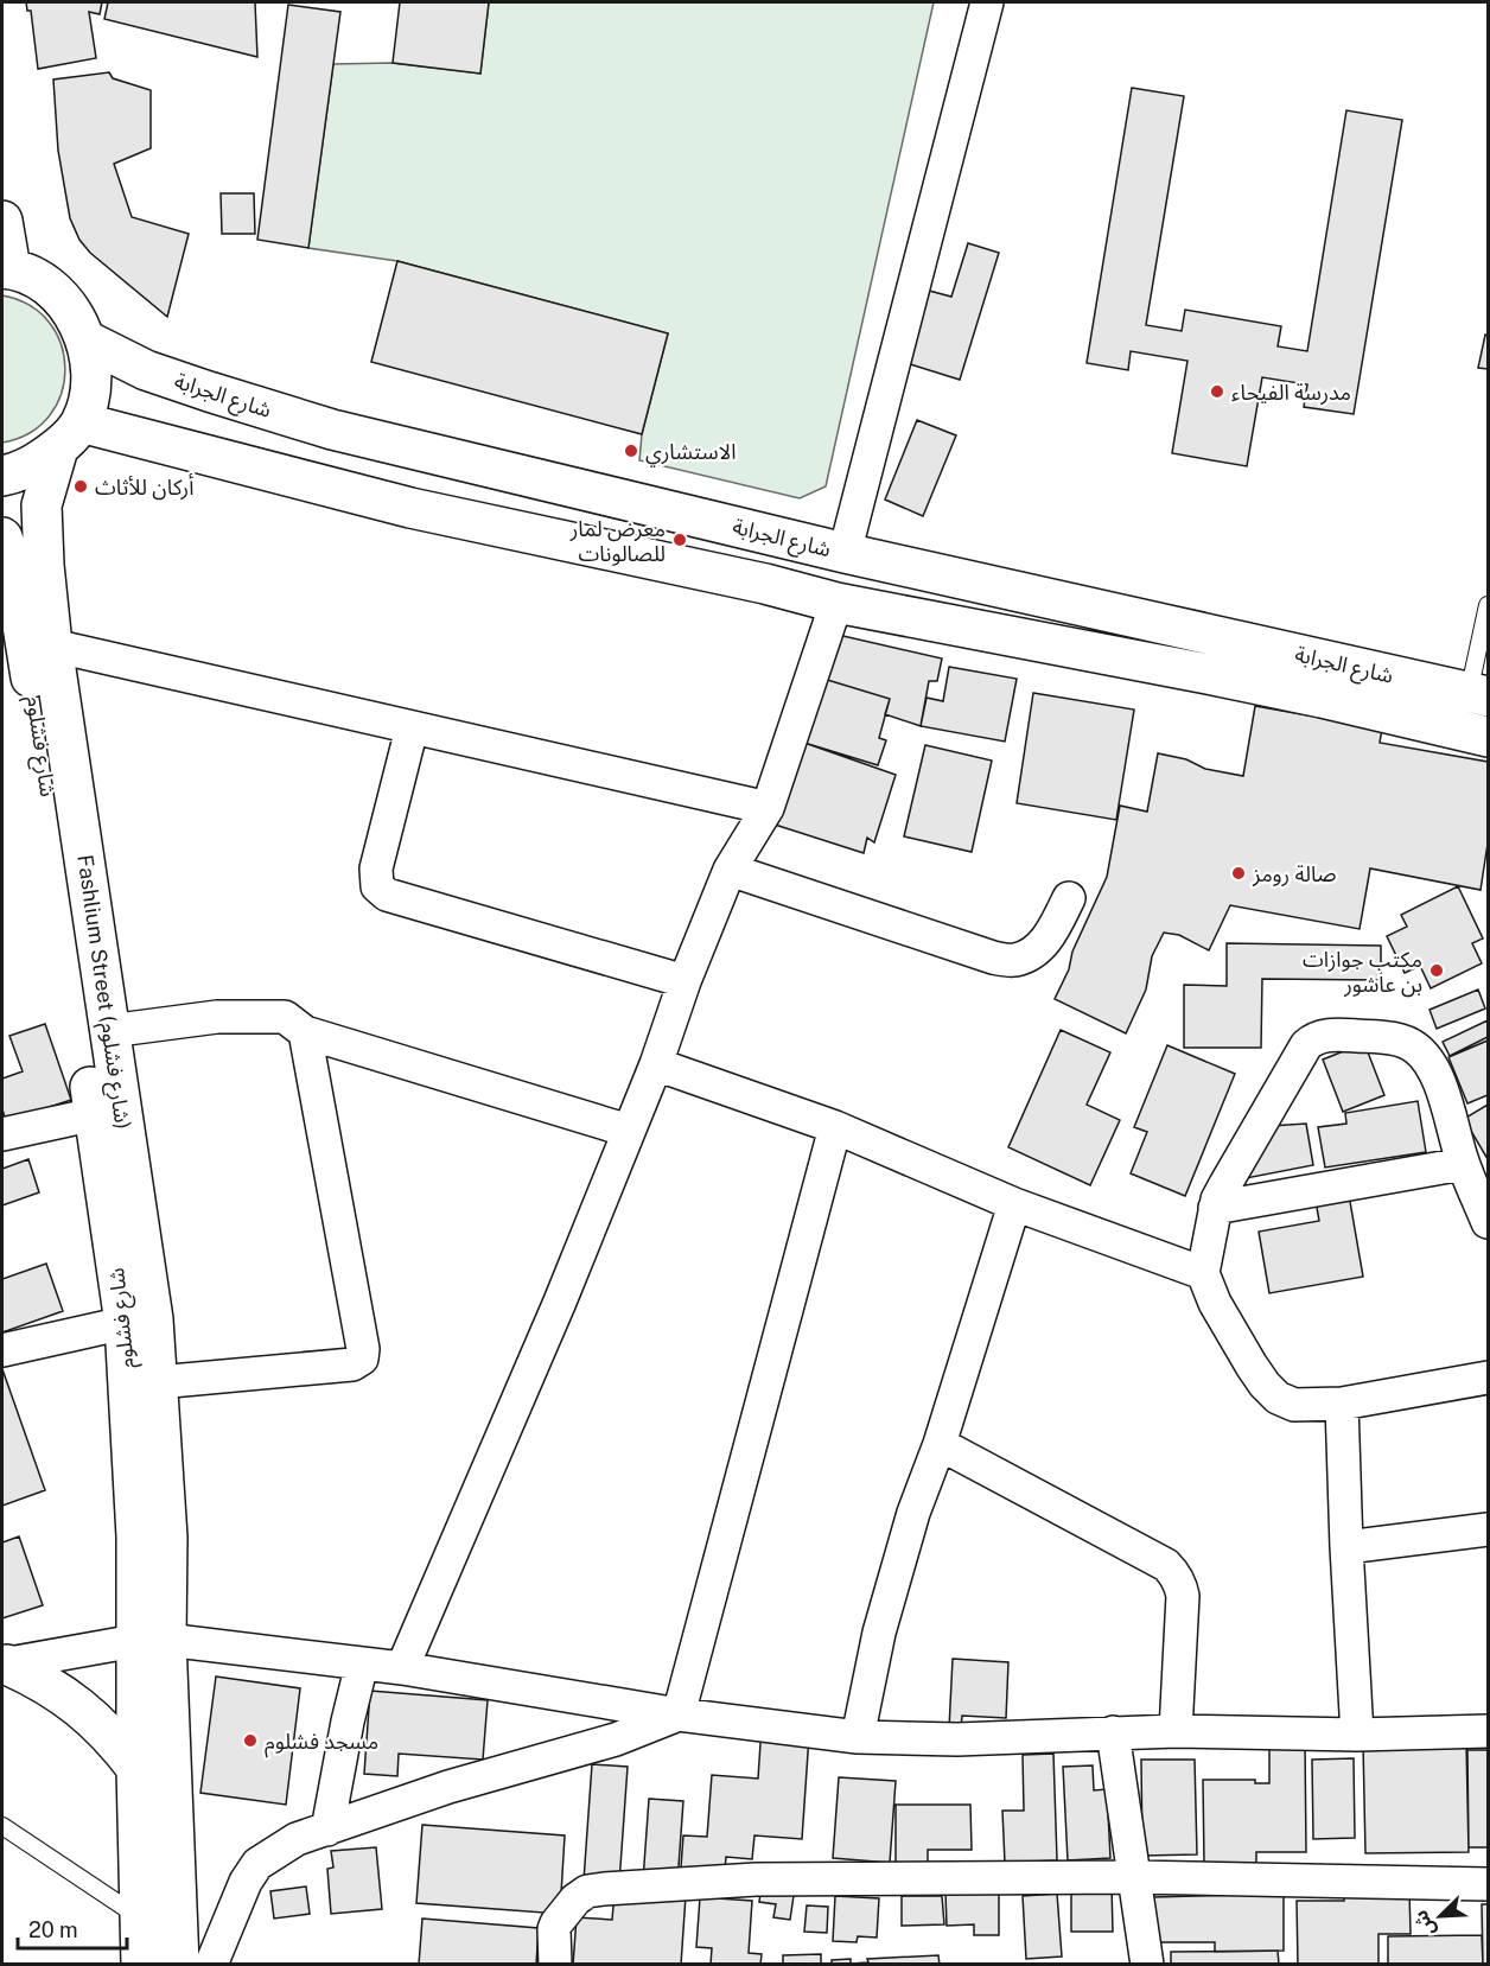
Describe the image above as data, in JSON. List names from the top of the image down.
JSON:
{
  "streets": {
    "main road": ["شارع الجرابة", "شارع فشلوم", "Fashlium Street (شارع فشلوم)"]
  },
  "crossings": [
    ["شارع الجرابة", "Fashlium Street (شارع فشلوم)"],
    ["شارع فشلوم", "Fashlium Street (شارع فشلوم)"]
  ],
  "places": [
    "مدرسة الفيحاء",
    "الاستشاري",
    "أركان للأثاث",
    "معرض لمار للصالونات",
    "صالة رومز",
    "مكتب جوازات بن عاشور",
    "مسجد فشلوم"
  ],
  "scale_bar": "20 m",
  "north": "bottom left"
}
